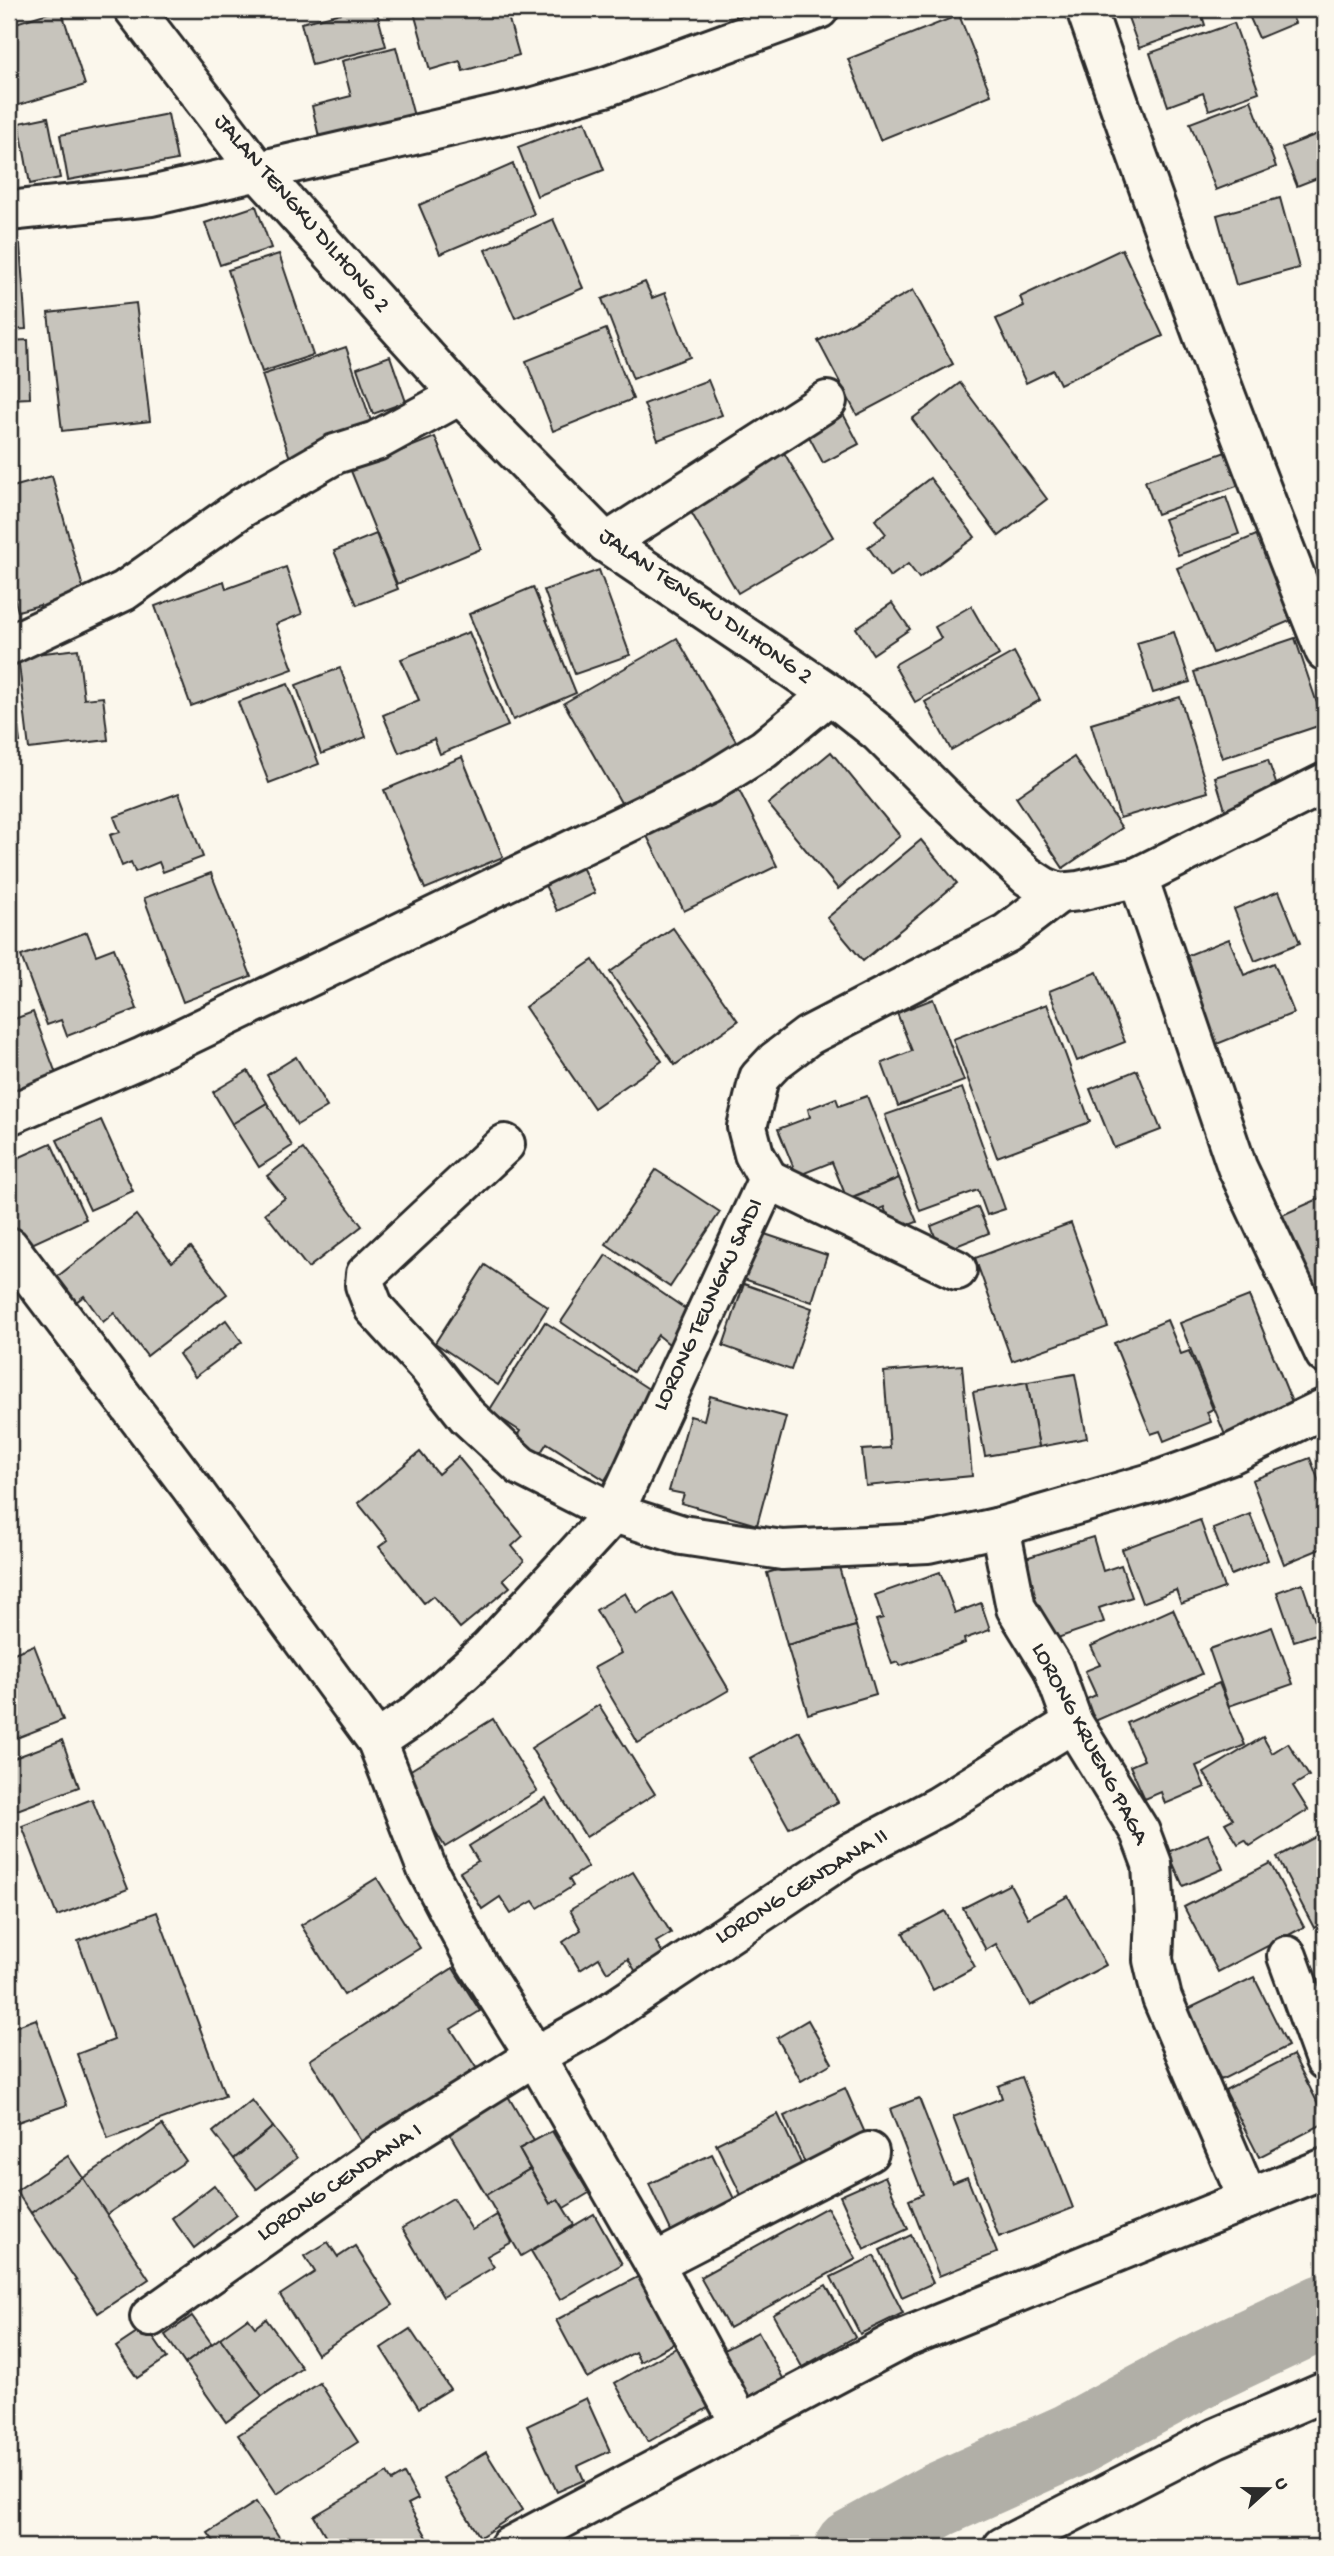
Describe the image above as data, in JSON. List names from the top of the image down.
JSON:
{
  "streets": {
    "street": [
      "JALAN TENGKU DILHONG 2",
      "LORONG TEUNGKU SAIDI",
      "LORONG KRUENG PAGA",
      "LORONG CENDANA II",
      "LORONG CENDANA I"
    ]
  },
  "crossings": [
    ["JALAN TENGKU DILHONG 2", "LORONG TEUNGKU SAIDI"],
    ["LORONG KRUENG PAGA", "LORONG CENDANA II"],
    ["LORONG CENDANA II", "LORONG CENDANA I"]
  ],
  "north": "right"
}
